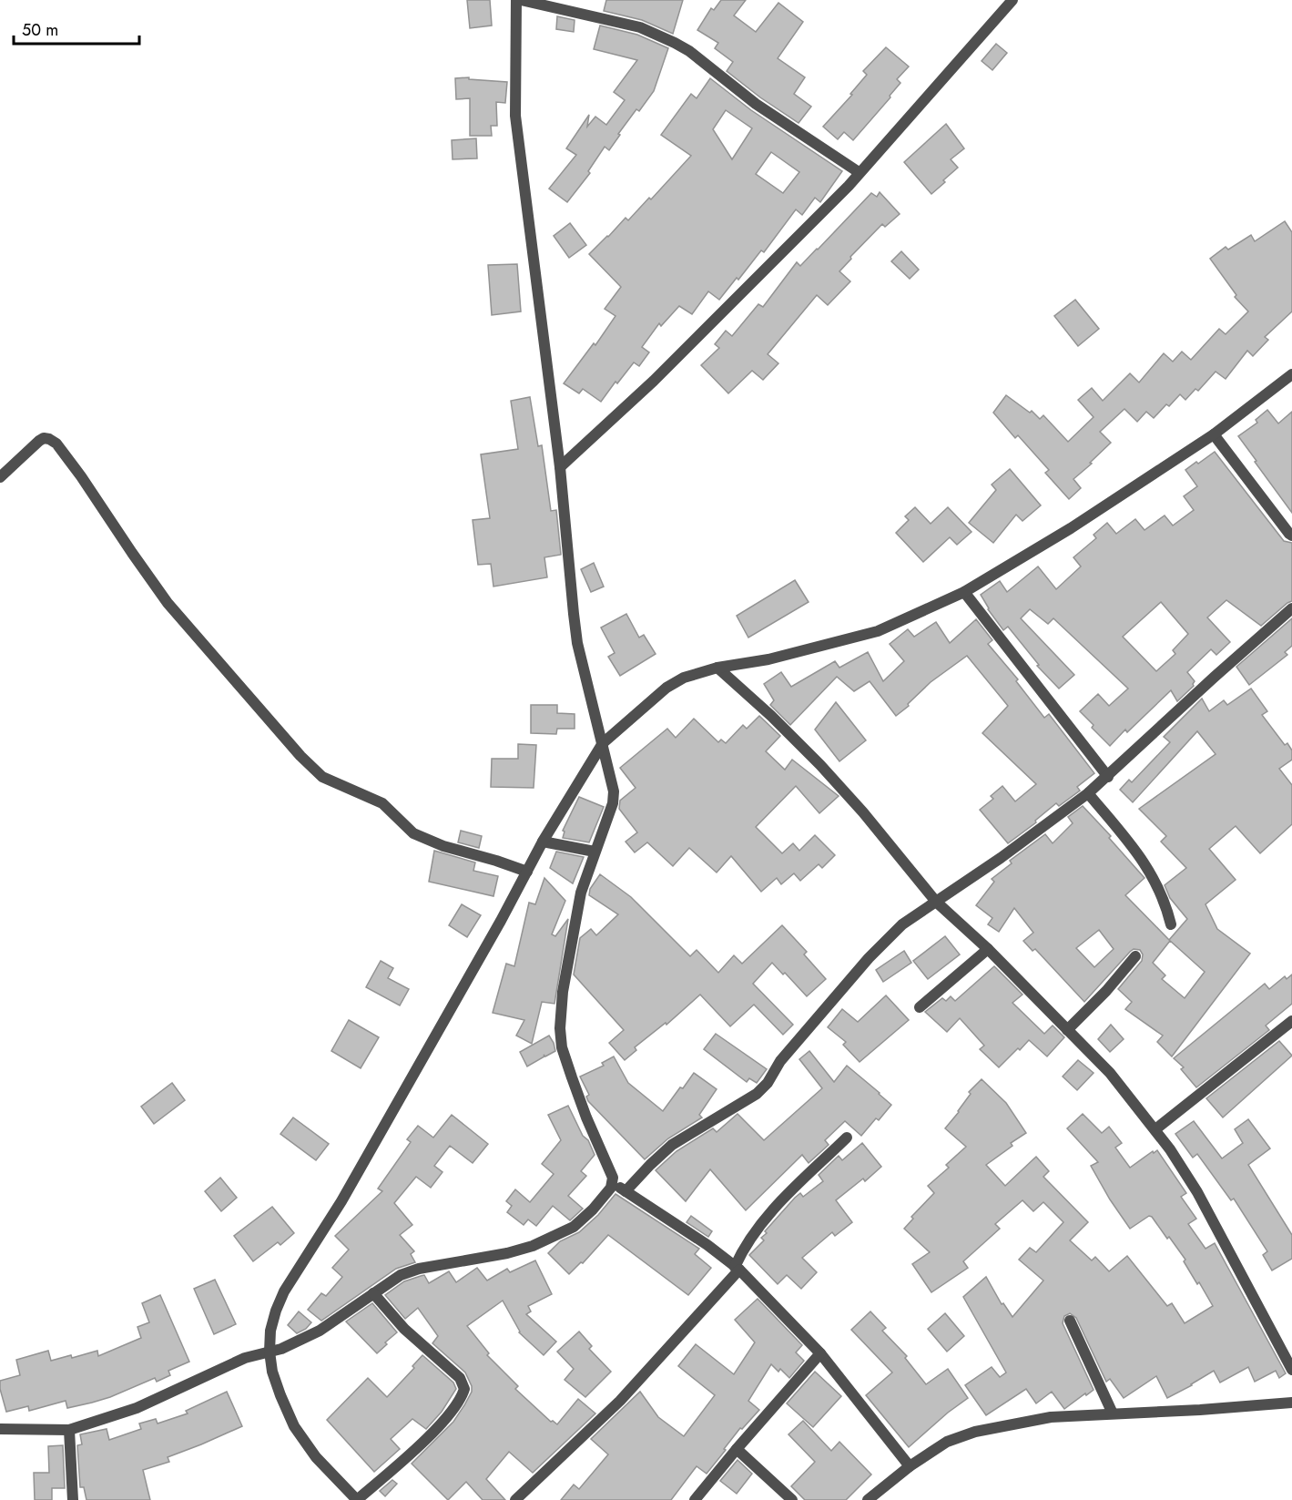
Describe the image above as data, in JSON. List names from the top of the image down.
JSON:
{
  "scale_bar": "50 m"
}
